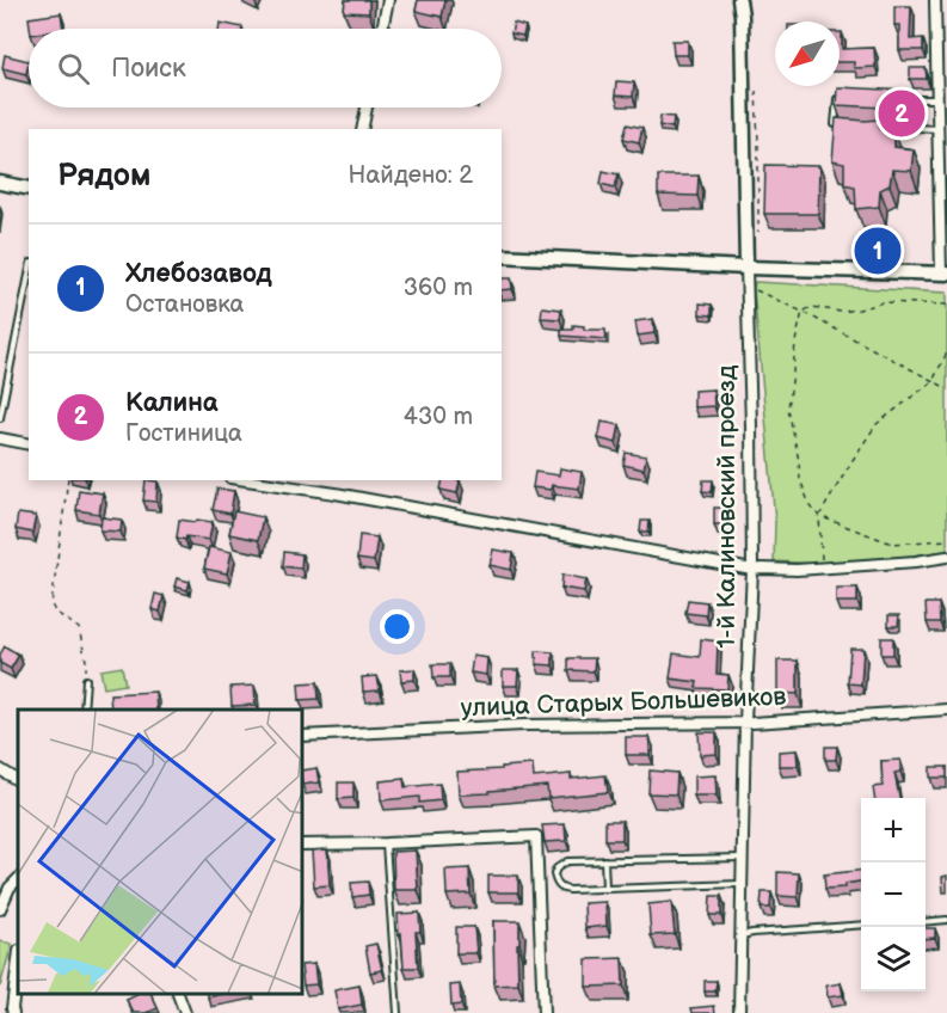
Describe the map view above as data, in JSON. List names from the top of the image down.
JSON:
{
  "streets": {
    "street": ["1-й Калиновский проезд", "улица Старых Большевиков"]
  },
  "crossings": [
    ["1-й Калиновский проезд", "улица Старых Большевиков"]
  ],
  "north": "bottom left",
  "page": {
    "search": "Поиск",
    "pins": ["2", "1"],
    "heading": ["Рядом", "Найдено: 2"],
    "list": [
      {
        "mark": "1",
        "name": "Хлебозавод",
        "note": "Остановка",
        "value": "360 m"
      },
      {
        "mark": "2",
        "name": "Калина",
        "note": "Гостиница",
        "value": "430 m"
      }
    ],
    "map_buttons": ["+", "−"]
  }
}
